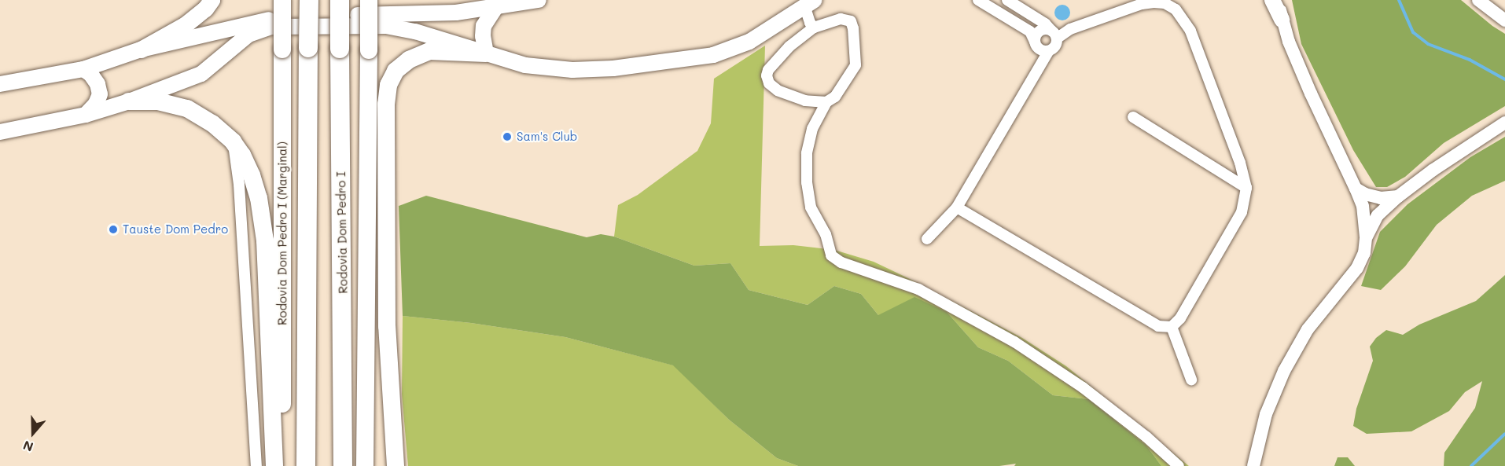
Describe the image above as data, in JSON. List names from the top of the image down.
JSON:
{
  "streets": {
    "highway": ["Rodovia Dom Pedro I", "Rodovia Dom Pedro I (Marginal)"]
  },
  "places": ["Sam's Club", "Tauste Dom Pedro"],
  "north": "bottom"
}
